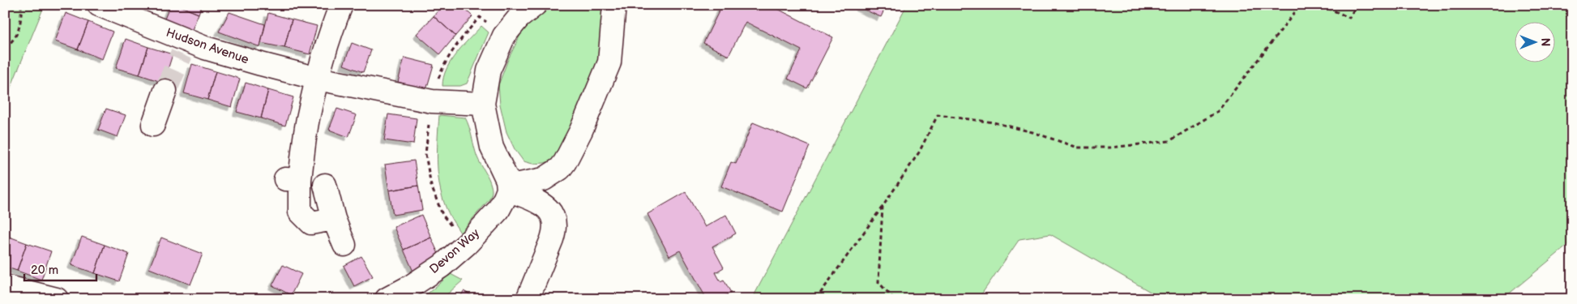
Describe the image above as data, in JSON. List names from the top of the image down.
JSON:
{
  "streets": {
    "street": ["Hudson Avenue", "Devon Way"]
  },
  "scale_bar": "20 m",
  "north": "right"
}
